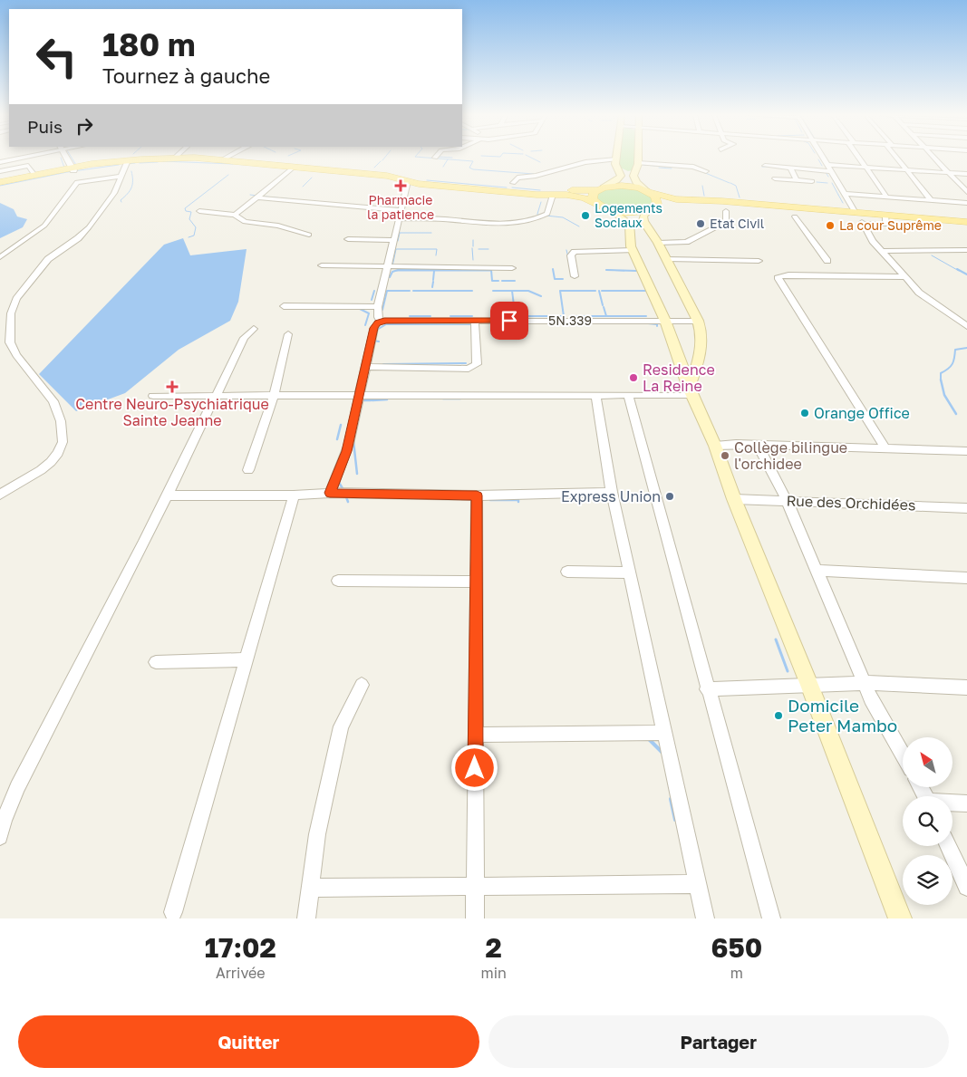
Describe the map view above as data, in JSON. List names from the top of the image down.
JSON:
{
  "streets": {
    "street": ["5N.339", "Rue des Orchidées"]
  },
  "places": {
    "health": ["Pharmacie la patience", "Centre Neuro-Psychiatrique Sainte Jeanne"],
    "other": [
      "Logements Sociaux",
      "Etat Civil",
      "La cour Suprême",
      "Residence La Reine",
      "Orange Office",
      "Collège bilingue l'orchidee",
      "Express Union",
      "Domicile Peter Mambo"
    ]
  },
  "north": "top left",
  "page": {
    "turn": ["180 m", "Tournez à gauche"],
    "then": "Puis",
    "eta": [
      "17:02",
      "Arrivée",
      "2",
      "min",
      "650",
      "m"
    ],
    "buttons": ["Quitter", "Partager"]
  }
}
